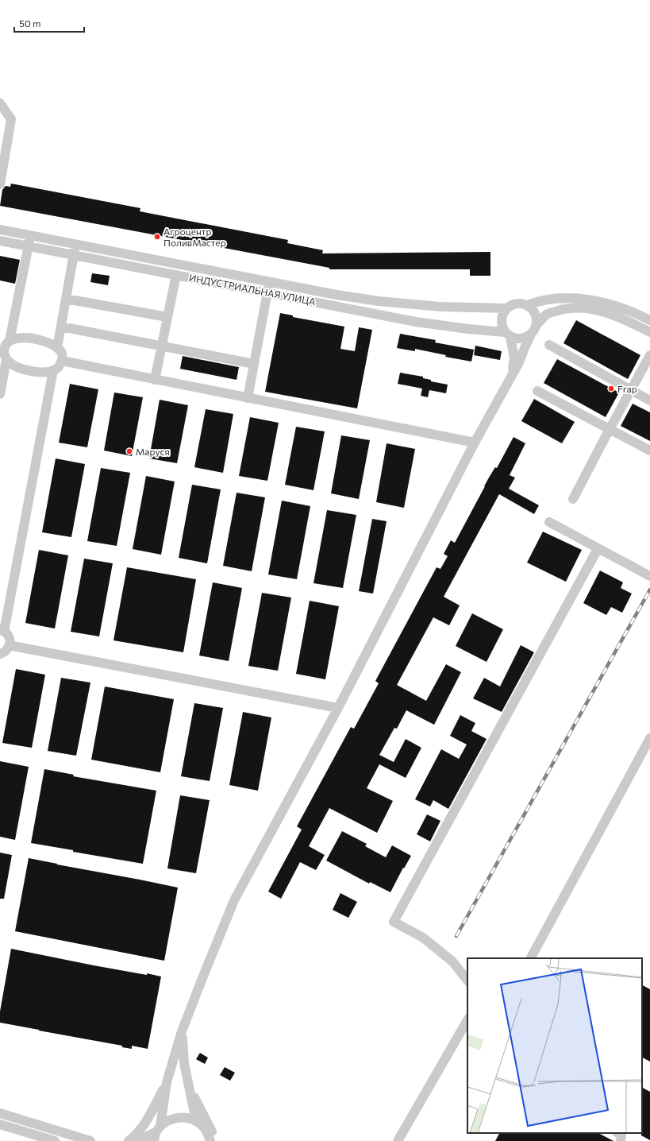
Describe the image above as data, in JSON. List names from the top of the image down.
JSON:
{
  "streets": {
    "street": ["ИНДУСТРИАЛЬНАЯ УЛИЦА"]
  },
  "places": ["Агроцентр ПоливМастер", "Frap", "Маруся"],
  "scale_bar": "50 m"
}
